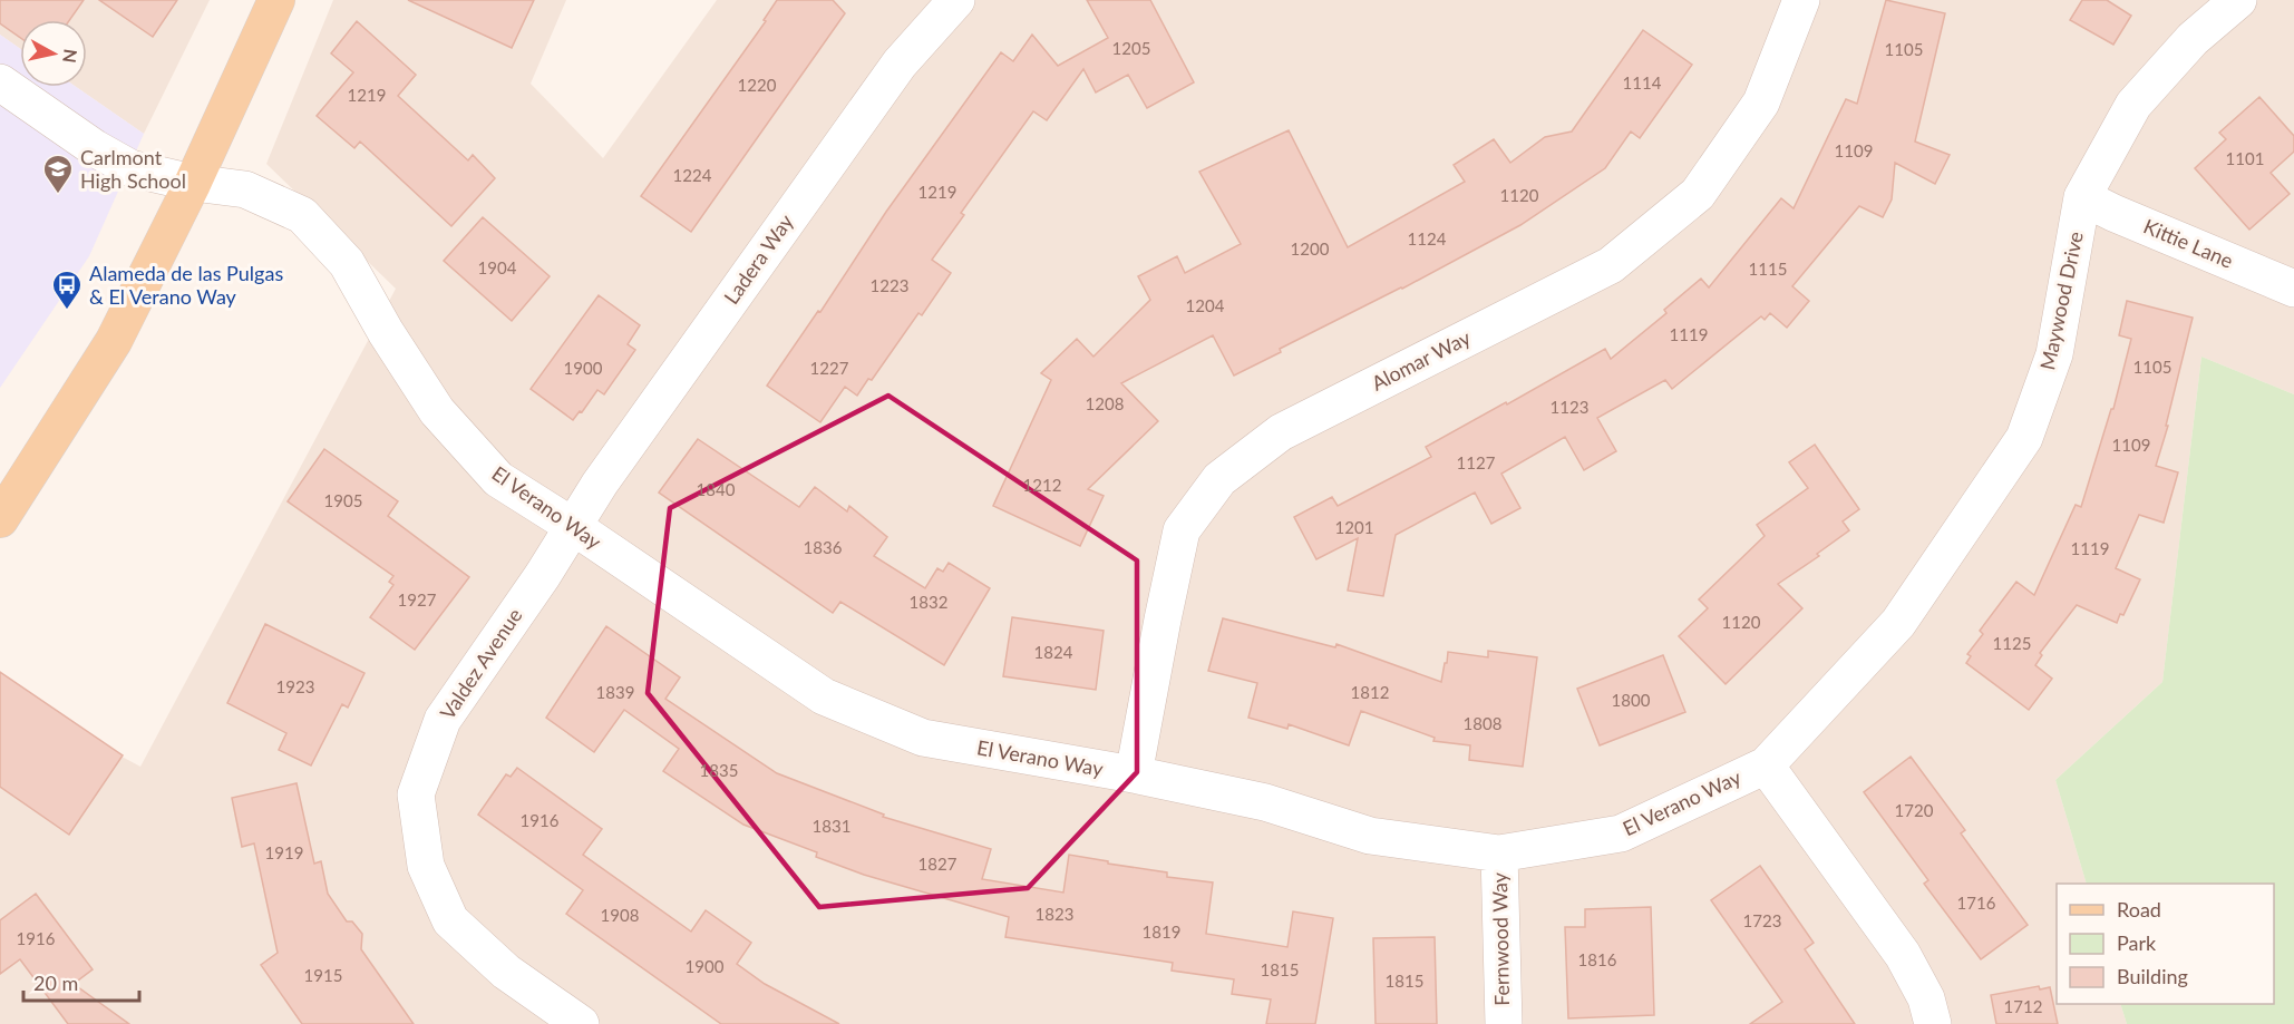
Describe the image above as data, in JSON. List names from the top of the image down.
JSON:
{
  "streets": {
    "street": [
      "Kittie Lane",
      "Ladera Way",
      "Maywood Drive",
      "Alomar Way",
      "El Verano Way",
      "Valdez Avenue",
      "Fernwood Way"
    ]
  },
  "crossings": [
    ["Kittie Lane", "Maywood Drive"],
    ["Ladera Way", "El Verano Way"],
    ["Ladera Way", "Valdez Avenue"],
    ["Maywood Drive", "El Verano Way"],
    ["Alomar Way", "El Verano Way"],
    ["El Verano Way", "Valdez Avenue"],
    ["El Verano Way", "Fernwood Way"]
  ],
  "places": {
    "school or university": ["Carlmont High School"],
    "bus stop": ["Alameda de las Pulgas & El Verano Way"]
  },
  "house_numbers": [
    "1205",
    "1105",
    "1114",
    "1220",
    "1219",
    "1109",
    "1101",
    "1224",
    "1219",
    "1120",
    "1124",
    "1200",
    "1904",
    "1115",
    "1223",
    "1204",
    "1119",
    "1105",
    "1900",
    "1227",
    "1208",
    "1123",
    "1109",
    "1127",
    "1212",
    "1840",
    "1905",
    "1201",
    "1836",
    "1119",
    "1927",
    "1832",
    "1120",
    "1125",
    "1824",
    "1923",
    "1839",
    "1812",
    "1800",
    "1808",
    "1835",
    "1720",
    "1916",
    "1831",
    "1919",
    "1827",
    "1716",
    "1823",
    "1908",
    "1723",
    "1819",
    "1916",
    "1816",
    "1900",
    "1815",
    "1915",
    "1815",
    "1712"
  ],
  "legend": ["Road", "Park", "Building"],
  "scale_bar": "20 m",
  "north": "right"
}
